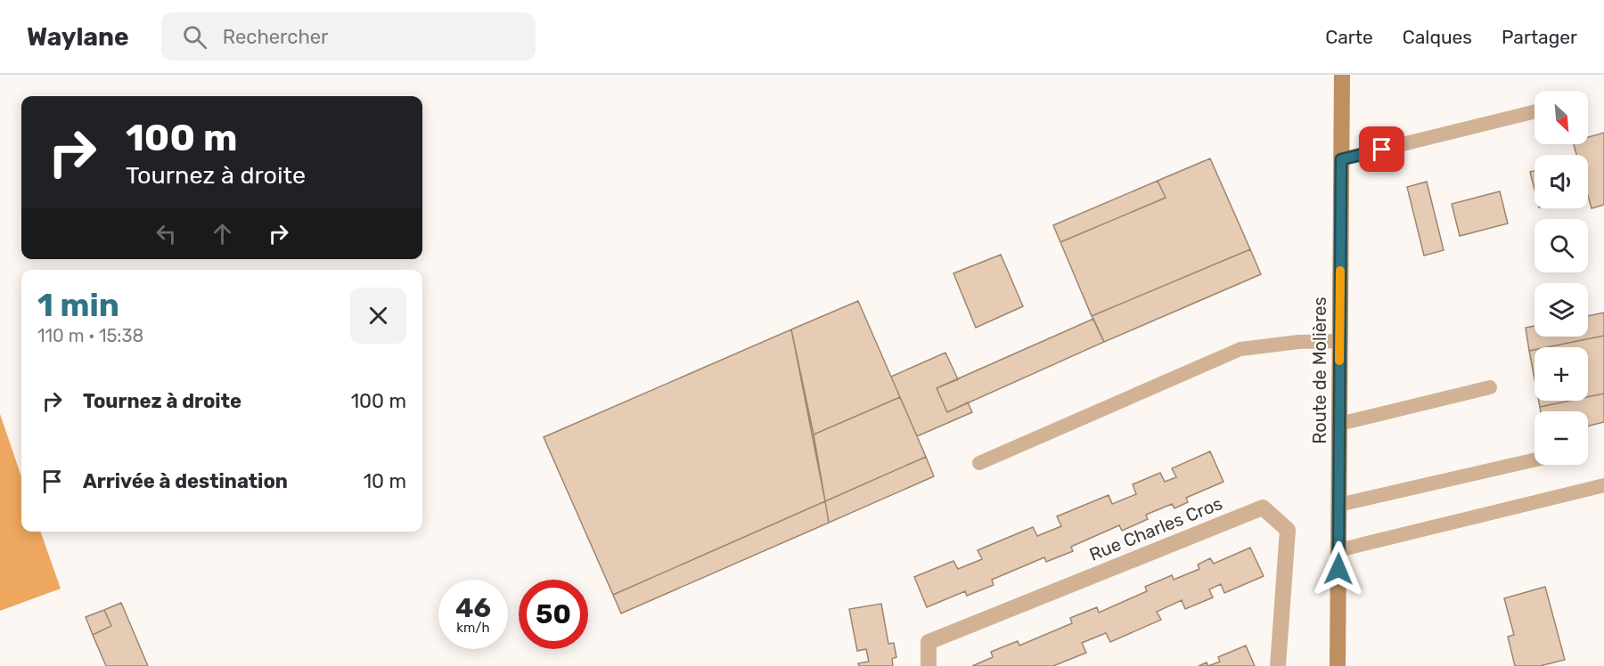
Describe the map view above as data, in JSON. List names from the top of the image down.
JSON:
{
  "streets": {
    "main road": ["Route de Molières"],
    "street": ["Rue Charles Cros"]
  },
  "north": "bottom right",
  "page": {
    "header": "Waylane",
    "search": "Rechercher",
    "nav": ["Carte", "Calques", "Partager"],
    "map_buttons": ["+", "−"],
    "turn": ["100 m", "Tournez à droite"],
    "heading": ["1 min", "110 m · 15:38"],
    "list": [
      {
        "name": "Tournez à droite",
        "value": "100 m"
      },
      {
        "name": "Arrivée à destination",
        "value": "10 m"
      }
    ],
    "speed": "46 km/h",
    "limit": "50"
  }
}
